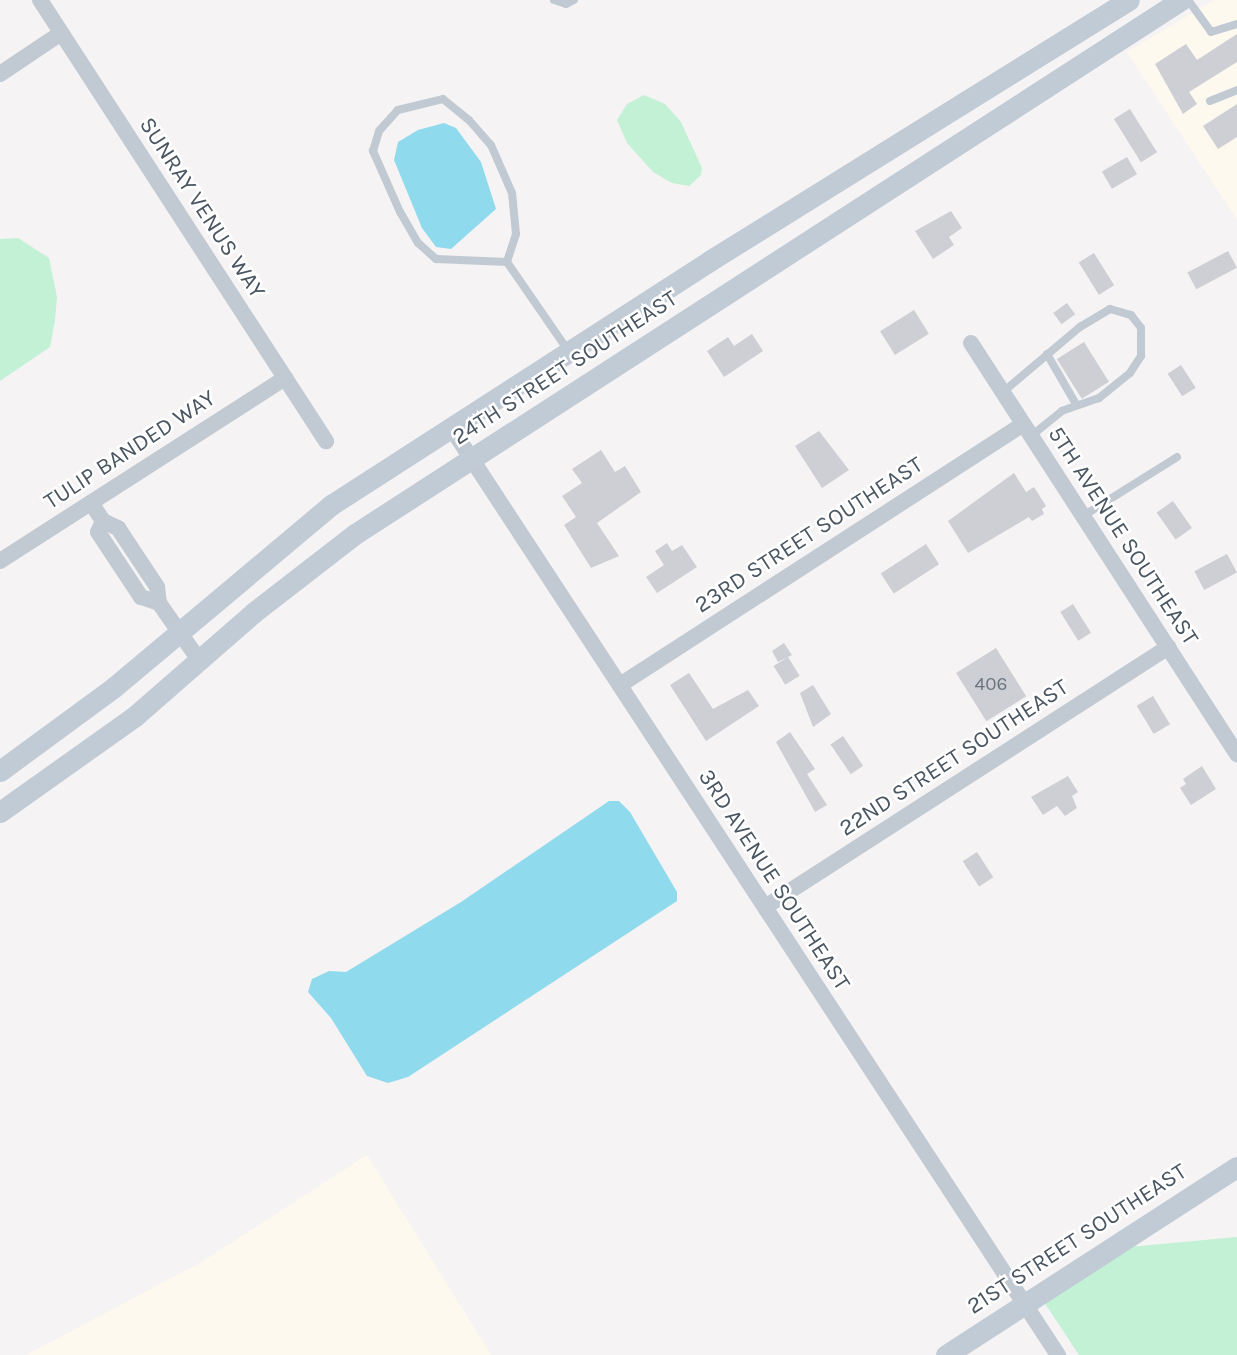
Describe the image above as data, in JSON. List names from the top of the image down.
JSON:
{
  "streets": {
    "street": [
      "SUNRAY VENUS WAY",
      "24TH STREET SOUTHEAST",
      "TULIP BANDED WAY",
      "23RD STREET SOUTHEAST",
      "5TH AVENUE SOUTHEAST",
      "22ND STREET SOUTHEAST",
      "3RD AVENUE SOUTHEAST",
      "21ST STREET SOUTHEAST"
    ]
  },
  "crossings": [
    ["SUNRAY VENUS WAY", "TULIP BANDED WAY"],
    ["24TH STREET SOUTHEAST", "3RD AVENUE SOUTHEAST"],
    ["23RD STREET SOUTHEAST", "5TH AVENUE SOUTHEAST"],
    ["23RD STREET SOUTHEAST", "3RD AVENUE SOUTHEAST"],
    ["5TH AVENUE SOUTHEAST", "22ND STREET SOUTHEAST"],
    ["22ND STREET SOUTHEAST", "3RD AVENUE SOUTHEAST"],
    ["3RD AVENUE SOUTHEAST", "21ST STREET SOUTHEAST"]
  ],
  "house_numbers": ["406"]
}
